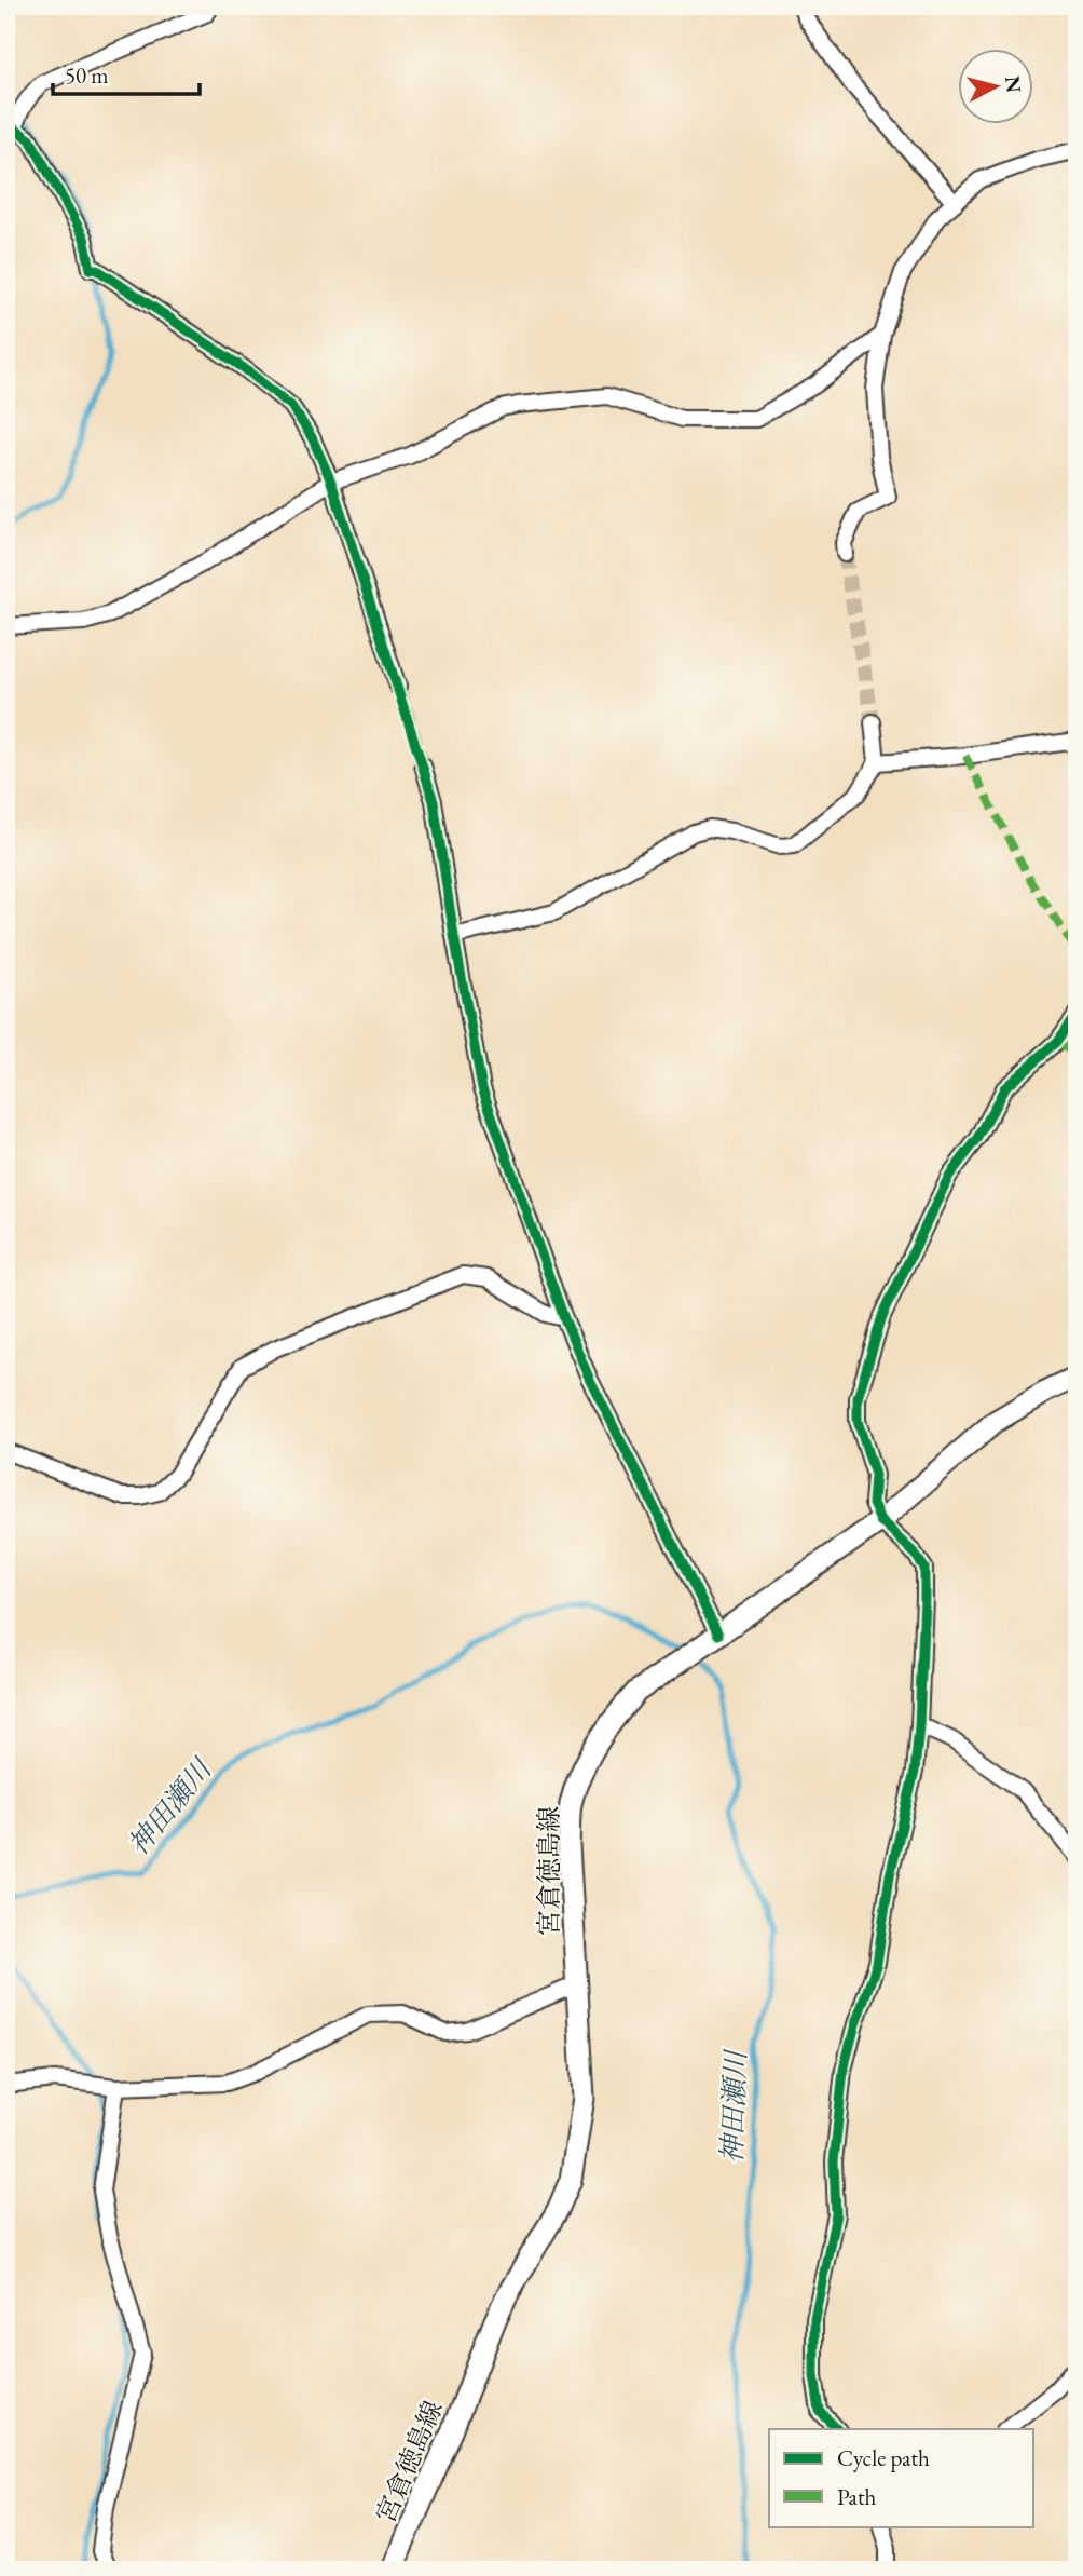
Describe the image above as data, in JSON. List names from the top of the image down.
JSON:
{
  "streets": {
    "main road": ["宮倉徳島線"]
  },
  "water": ["神田瀬川"],
  "legend": ["Cycle path", "Path"],
  "scale_bar": "50 m",
  "north": "right"
}
